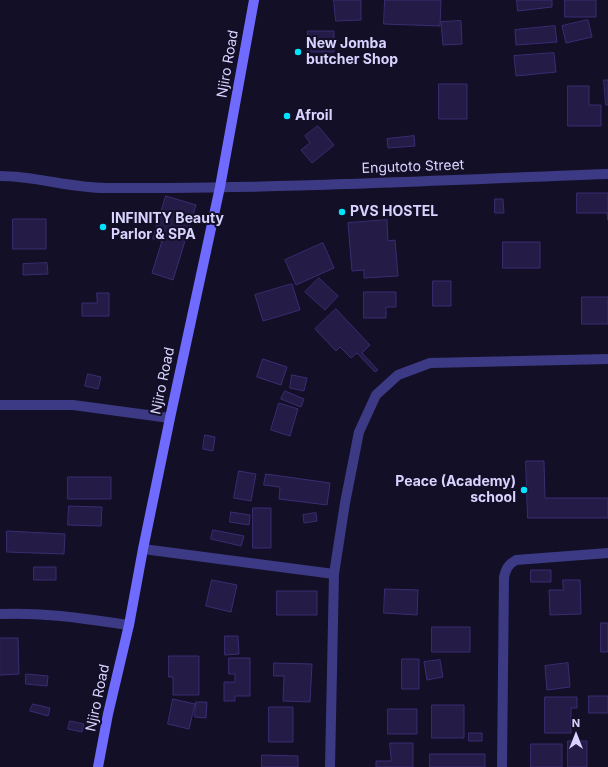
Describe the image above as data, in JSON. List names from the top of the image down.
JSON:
{
  "streets": {
    "street": ["Njiro Road", "Engutoto Street"]
  },
  "crossings": [
    ["Njiro Road", "Engutoto Street"]
  ],
  "places": [
    "New Jomba butcher Shop",
    "Afroil",
    "PVS HOSTEL",
    "INFINITY Beauty Parlor & SPA",
    "Peace (Academy) school"
  ],
  "north": "top"
}
